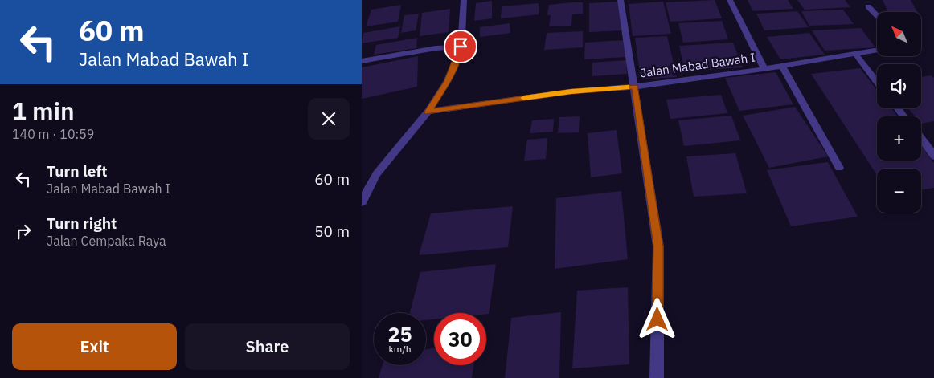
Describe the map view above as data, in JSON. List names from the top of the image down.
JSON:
{
  "streets": {
    "street": ["Jalan Mabad Bawah I"]
  },
  "north": "top left",
  "page": {
    "turn": ["60 m", "Jalan Mabad Bawah I"],
    "map_buttons": ["+", "−"],
    "heading": ["1 min", "140 m · 10:59"],
    "list": [
      {
        "name": "Turn left",
        "note": "Jalan Mabad Bawah I",
        "value": "60 m"
      },
      {
        "name": "Turn right",
        "note": "Jalan Cempaka Raya",
        "value": "50 m"
      }
    ],
    "speed": "25 km/h",
    "limit": "30",
    "buttons": ["Exit", "Share"]
  }
}
